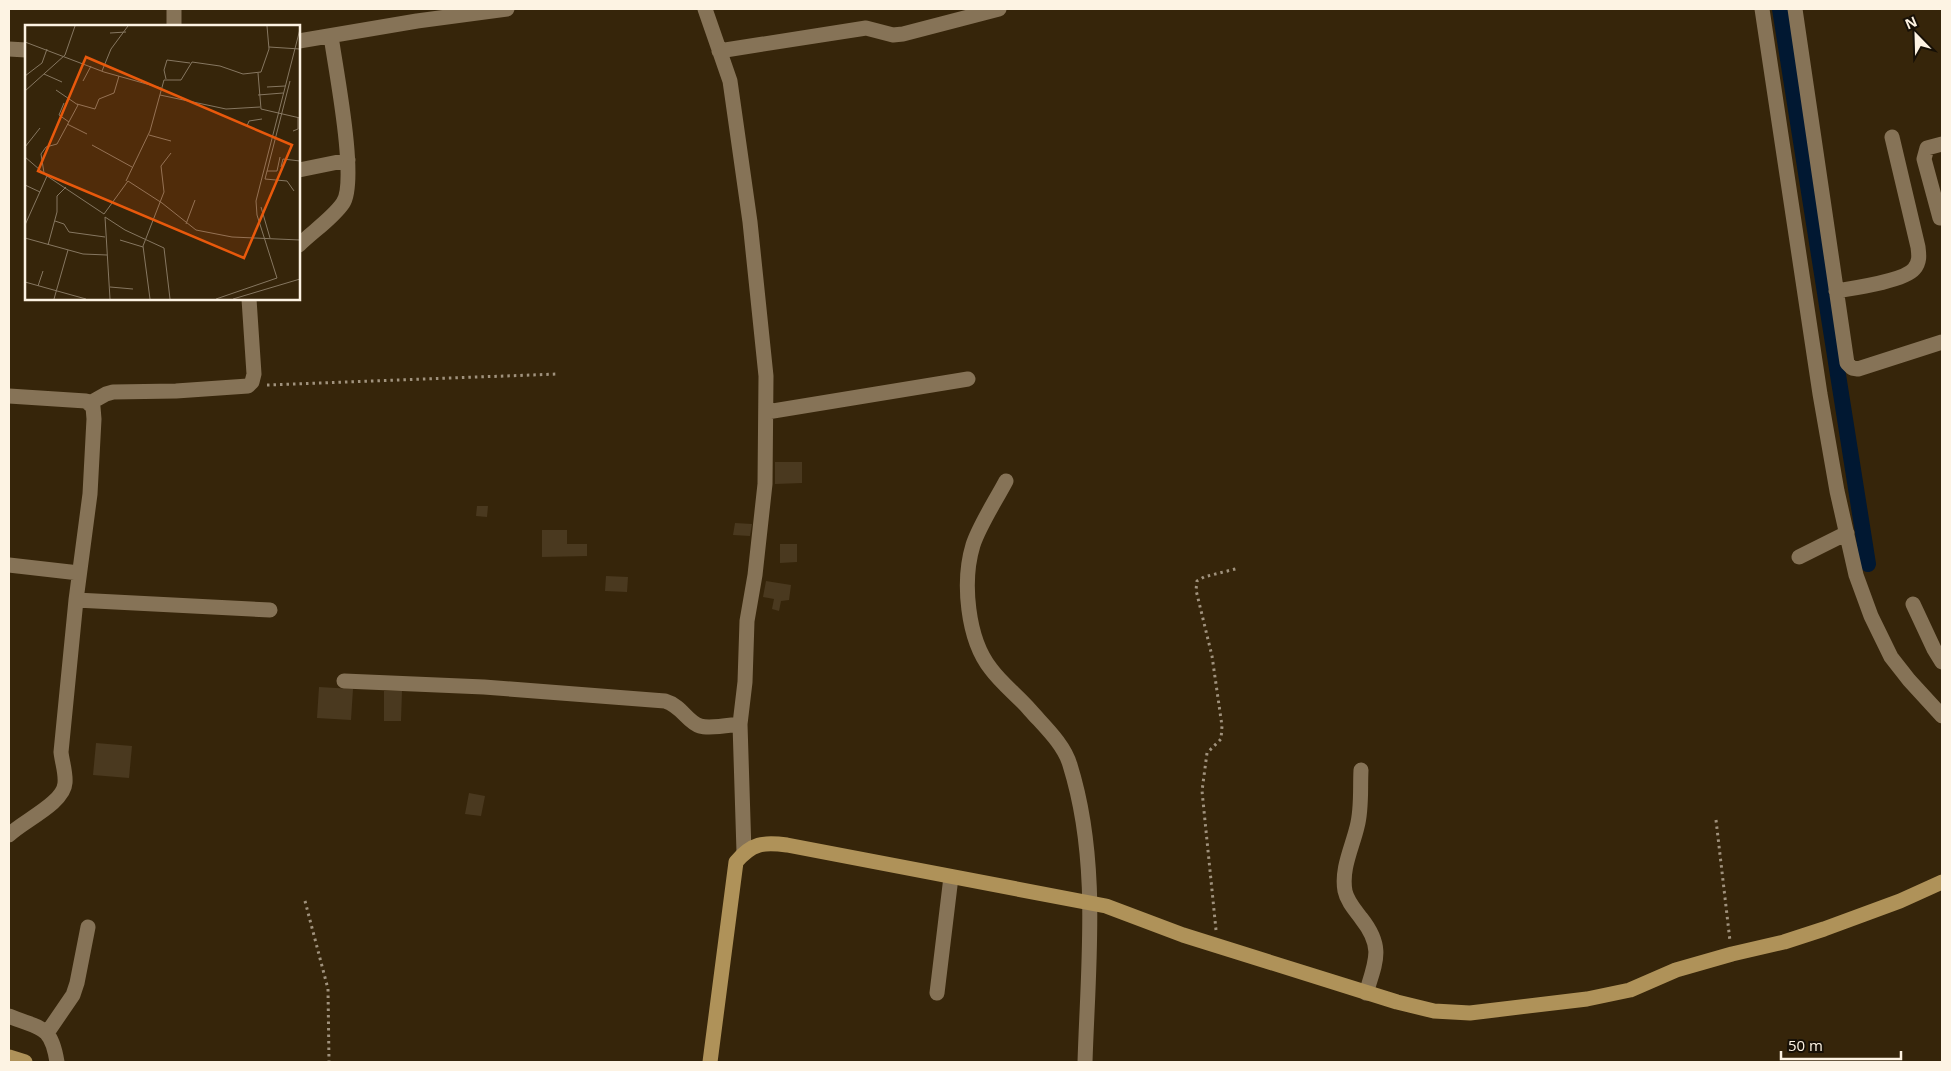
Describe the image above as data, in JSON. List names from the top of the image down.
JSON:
{
  "scale_bar": "50 m",
  "north": "top left"
}
